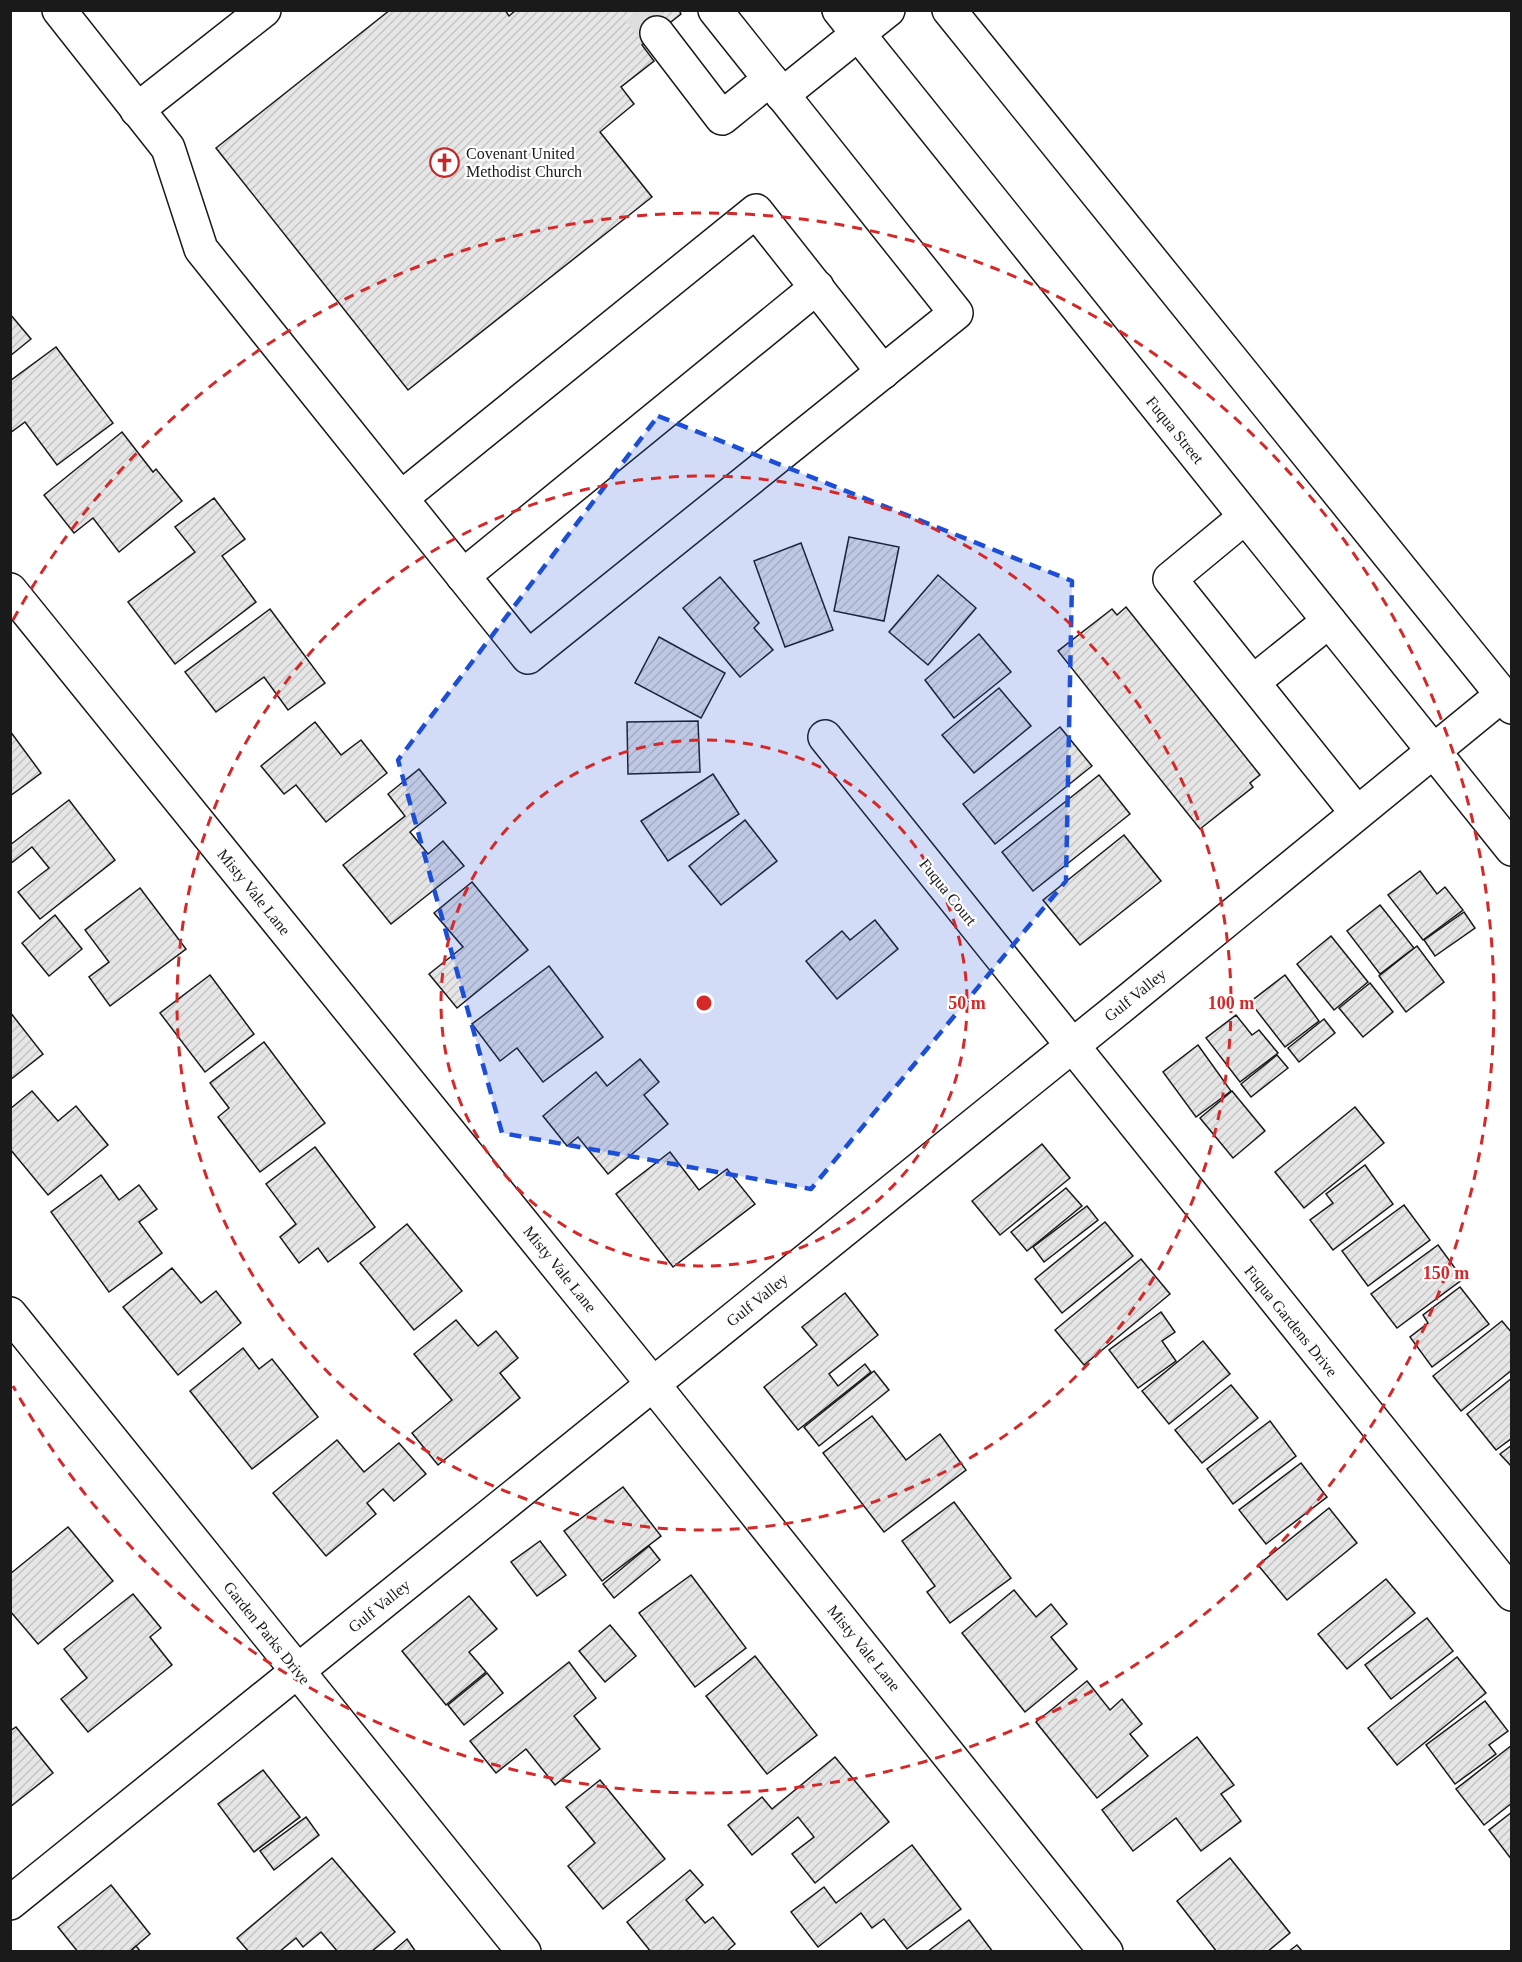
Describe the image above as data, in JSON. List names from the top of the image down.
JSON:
{
  "streets": {
    "street": [
      "Fuqua Street",
      "Misty Vale Lane",
      "Fuqua Court",
      "Gulf Valley",
      "Fuqua Gardens Drive",
      "Garden Parks Drive"
    ]
  },
  "crossings": [
    ["Fuqua Street", "Gulf Valley"],
    ["Misty Vale Lane", "Gulf Valley"],
    ["Fuqua Court", "Gulf Valley"],
    ["Fuqua Court", "Fuqua Gardens Drive"],
    ["Gulf Valley", "Fuqua Gardens Drive"],
    ["Gulf Valley", "Garden Parks Drive"]
  ],
  "places": {
    "church": ["Covenant United Methodist Church"]
  },
  "rings": ["50 m", "100 m", "150 m"]
}
